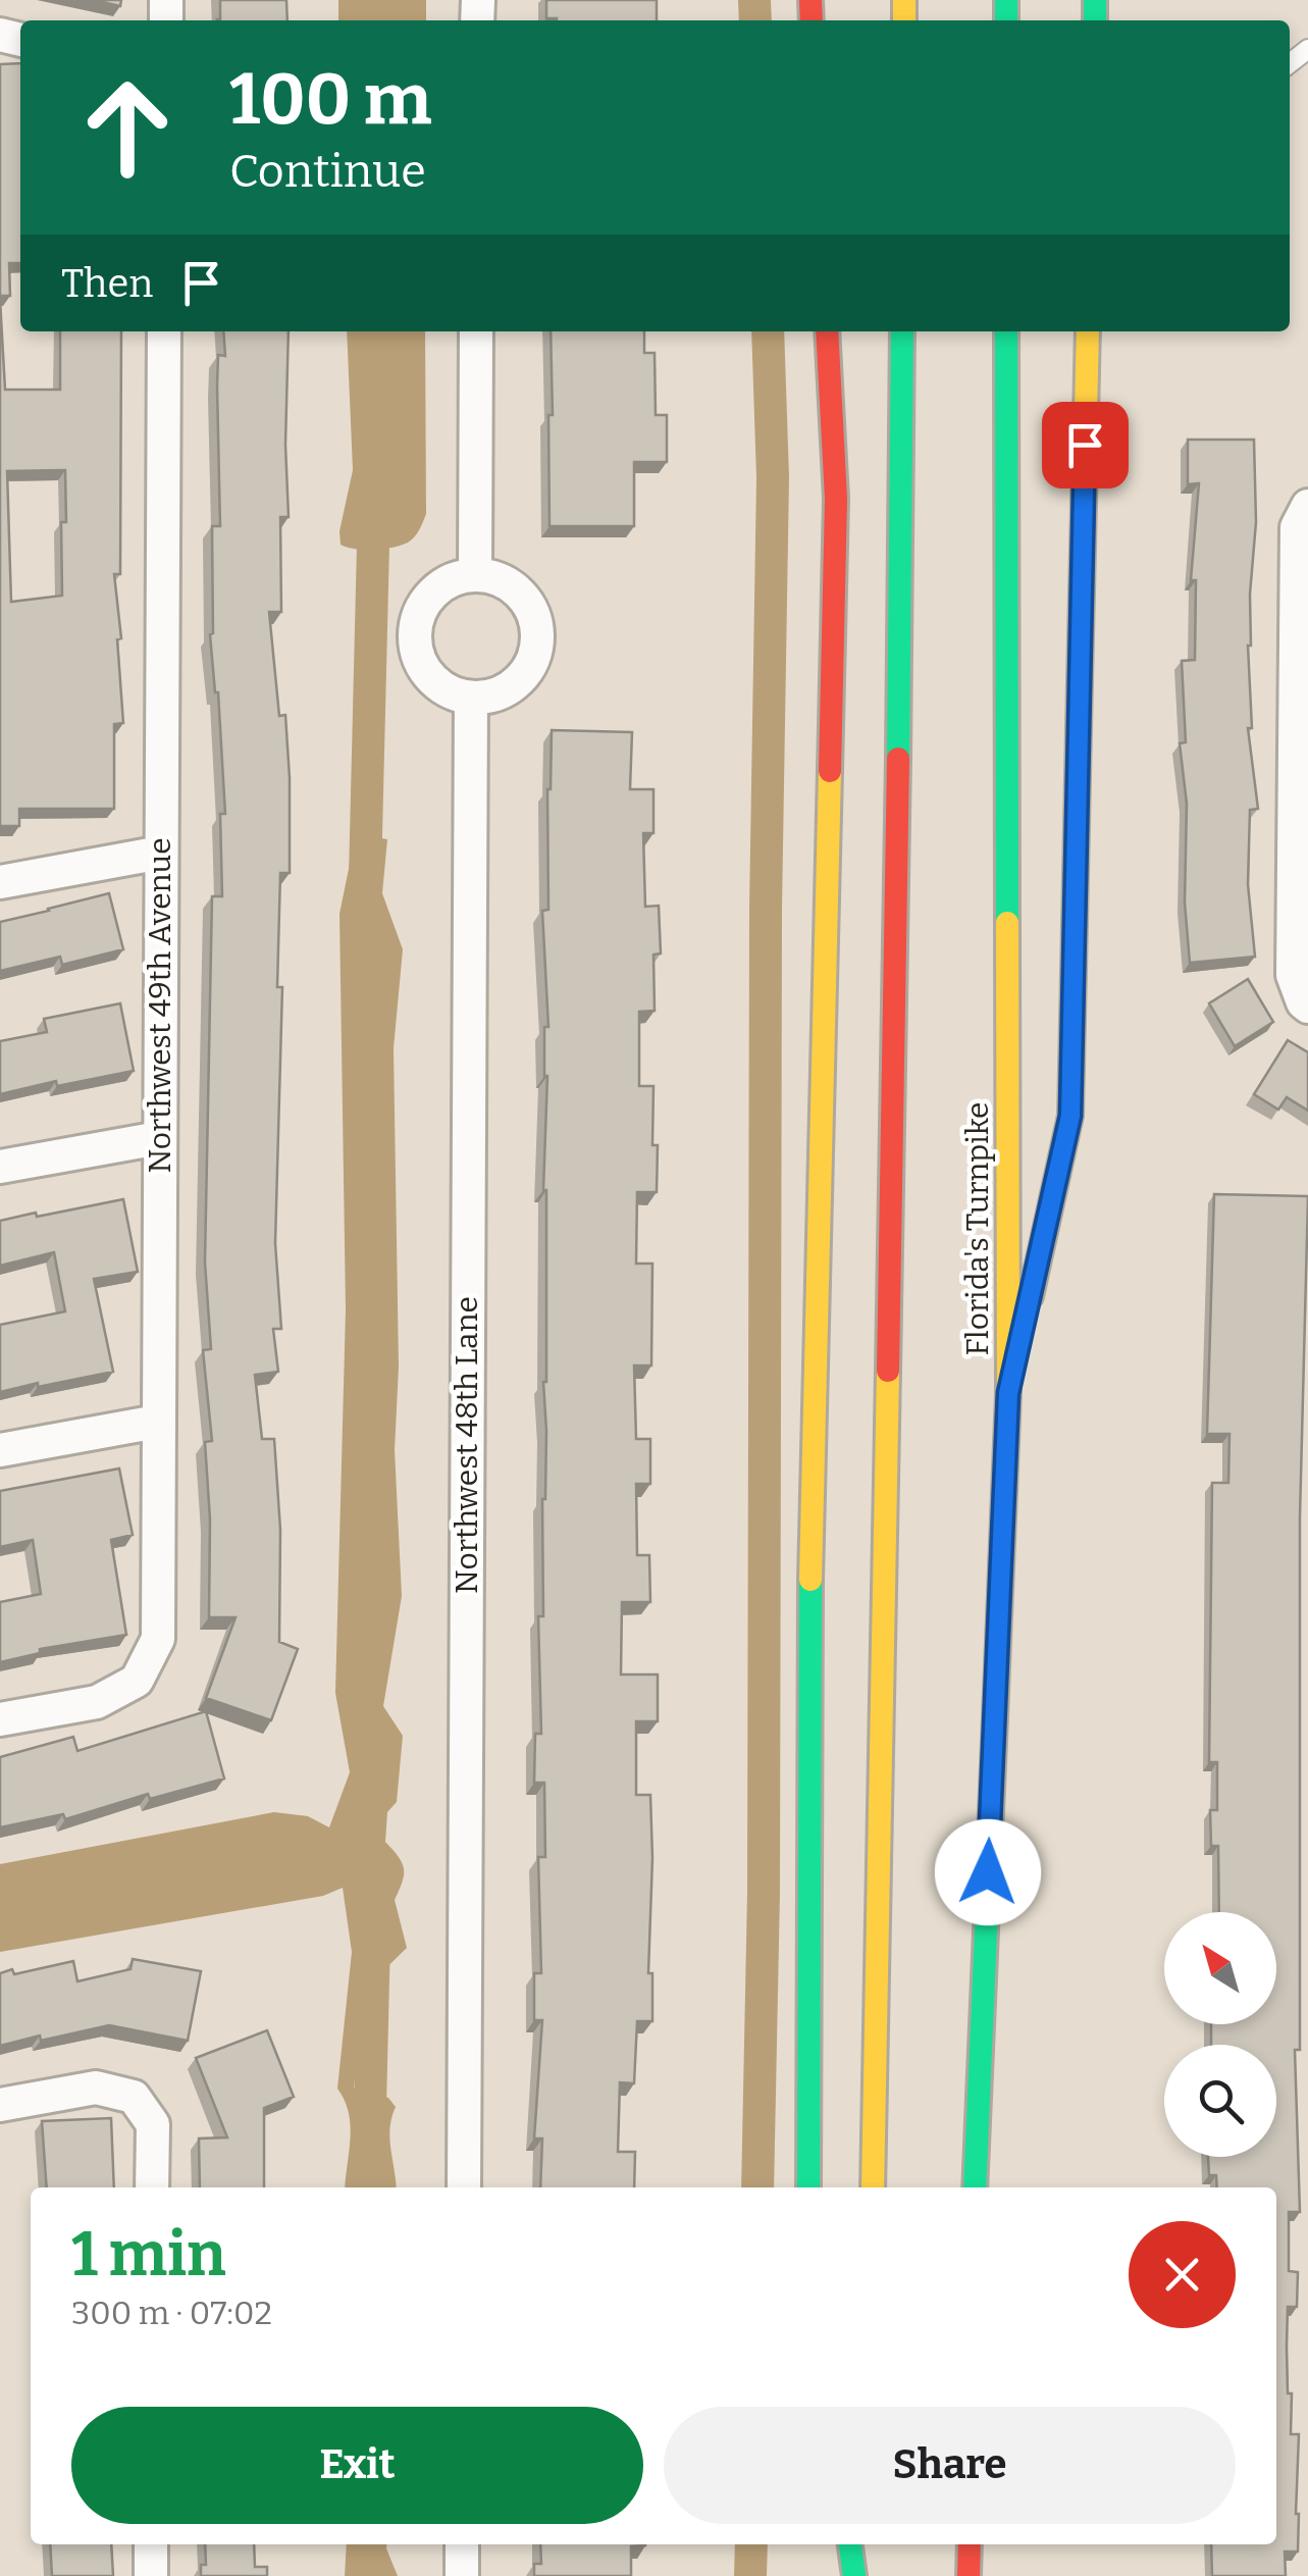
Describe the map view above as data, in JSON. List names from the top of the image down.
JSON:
{
  "streets": {
    "highway": ["Florida's Turnpike"],
    "street": ["Northwest 49th Avenue", "Northwest 48th Lane"]
  },
  "north": "top left",
  "page": {
    "turn": ["100 m", "Continue"],
    "then": "Then",
    "heading": ["1 min", "300 m · 07:02"],
    "buttons": ["Exit", "Share"]
  }
}
